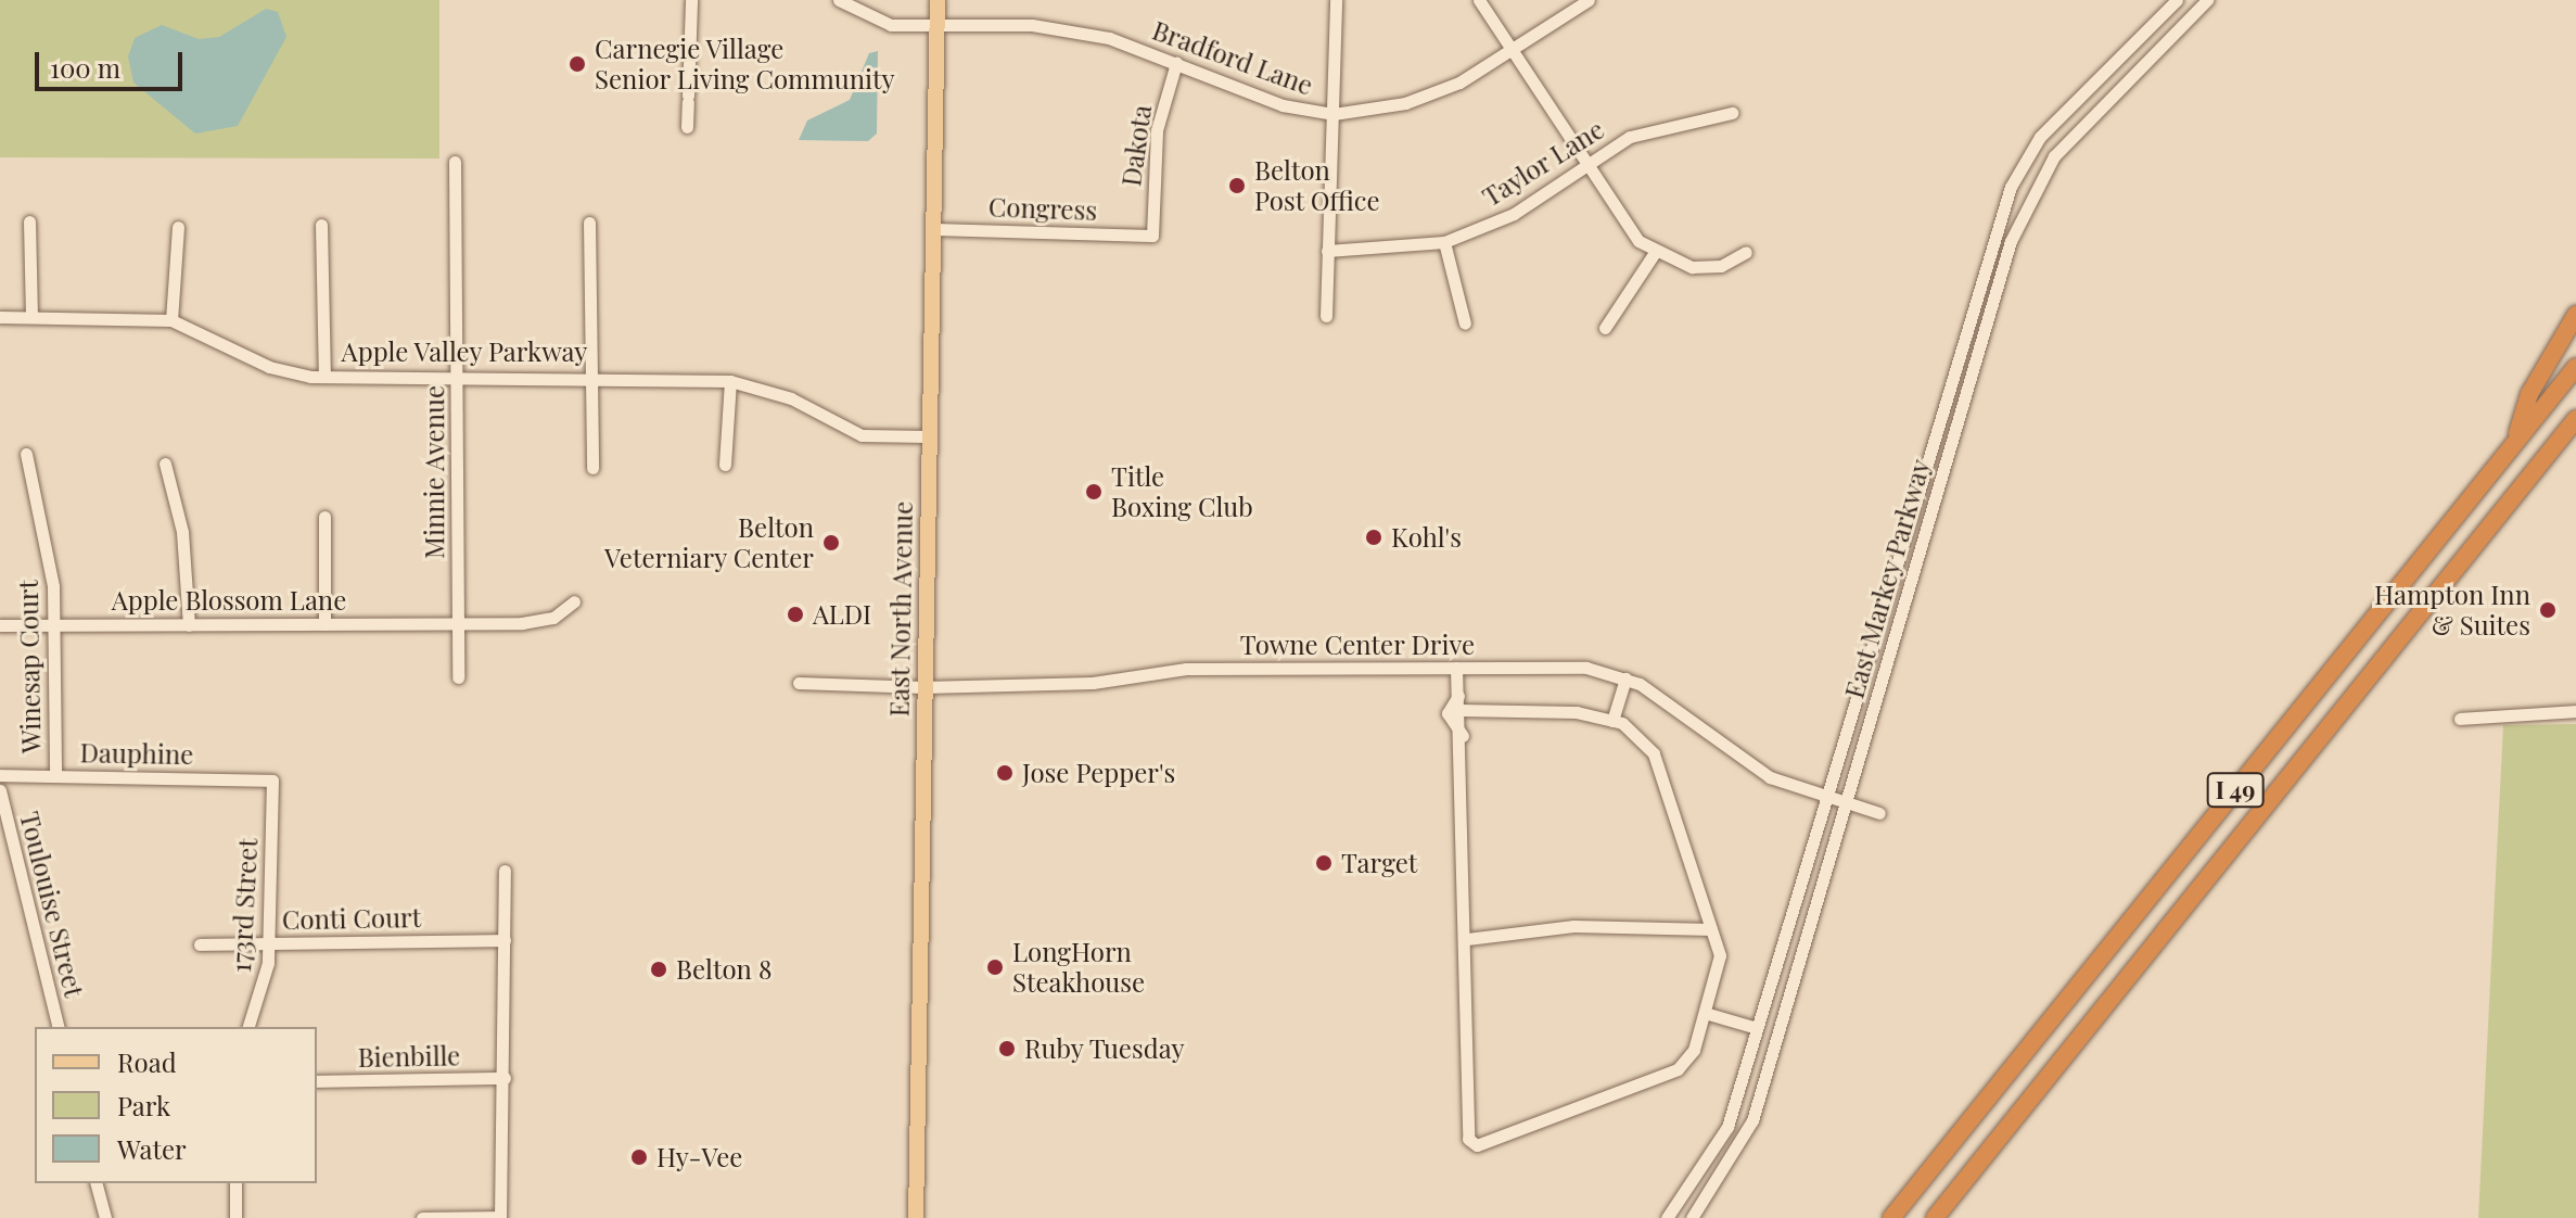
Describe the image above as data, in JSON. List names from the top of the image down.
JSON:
{
  "streets": {
    "highway": ["I 49"],
    "main road": ["East North Avenue"],
    "street": [
      "Bradford Lane",
      "Dakota",
      "Taylor Lane",
      "Congress",
      "Apple Valley Parkway",
      "Minnie Avenue",
      "East Markey Parkway",
      "Apple Blossom Lane",
      "Towne Center Drive",
      "Winesap Court",
      "Dauphine",
      "Toulouise Street",
      "173rd Street",
      "Conti Court",
      "Bienbille"
    ]
  },
  "crossings": [
    ["Bradford Lane", "Dakota"],
    ["Bradford Lane", "East North Avenue"],
    ["Dakota", "Congress"],
    ["Congress", "East North Avenue"],
    ["Apple Valley Parkway", "Minnie Avenue"],
    ["Apple Valley Parkway", "East North Avenue"],
    ["Minnie Avenue", "Apple Blossom Lane"],
    ["East Markey Parkway", "Towne Center Drive"],
    ["Apple Blossom Lane", "Winesap Court"],
    ["East North Avenue", "Towne Center Drive"],
    ["Winesap Court", "Dauphine"],
    ["Dauphine", "173rd Street"],
    ["173rd Street", "Conti Court"]
  ],
  "places": [
    "Carnegie Village Senior Living Community",
    "Belton Post Office",
    "Title Boxing Club",
    "Kohl's",
    "Belton Veterniary Center",
    "Hampton Inn & Suites",
    "ALDI",
    "Jose Pepper's",
    "Target",
    "LongHorn Steakhouse",
    "Belton 8",
    "Ruby Tuesday",
    "Hy-Vee"
  ],
  "legend": ["Road", "Park", "Water"],
  "scale_bar": "100 m"
}
